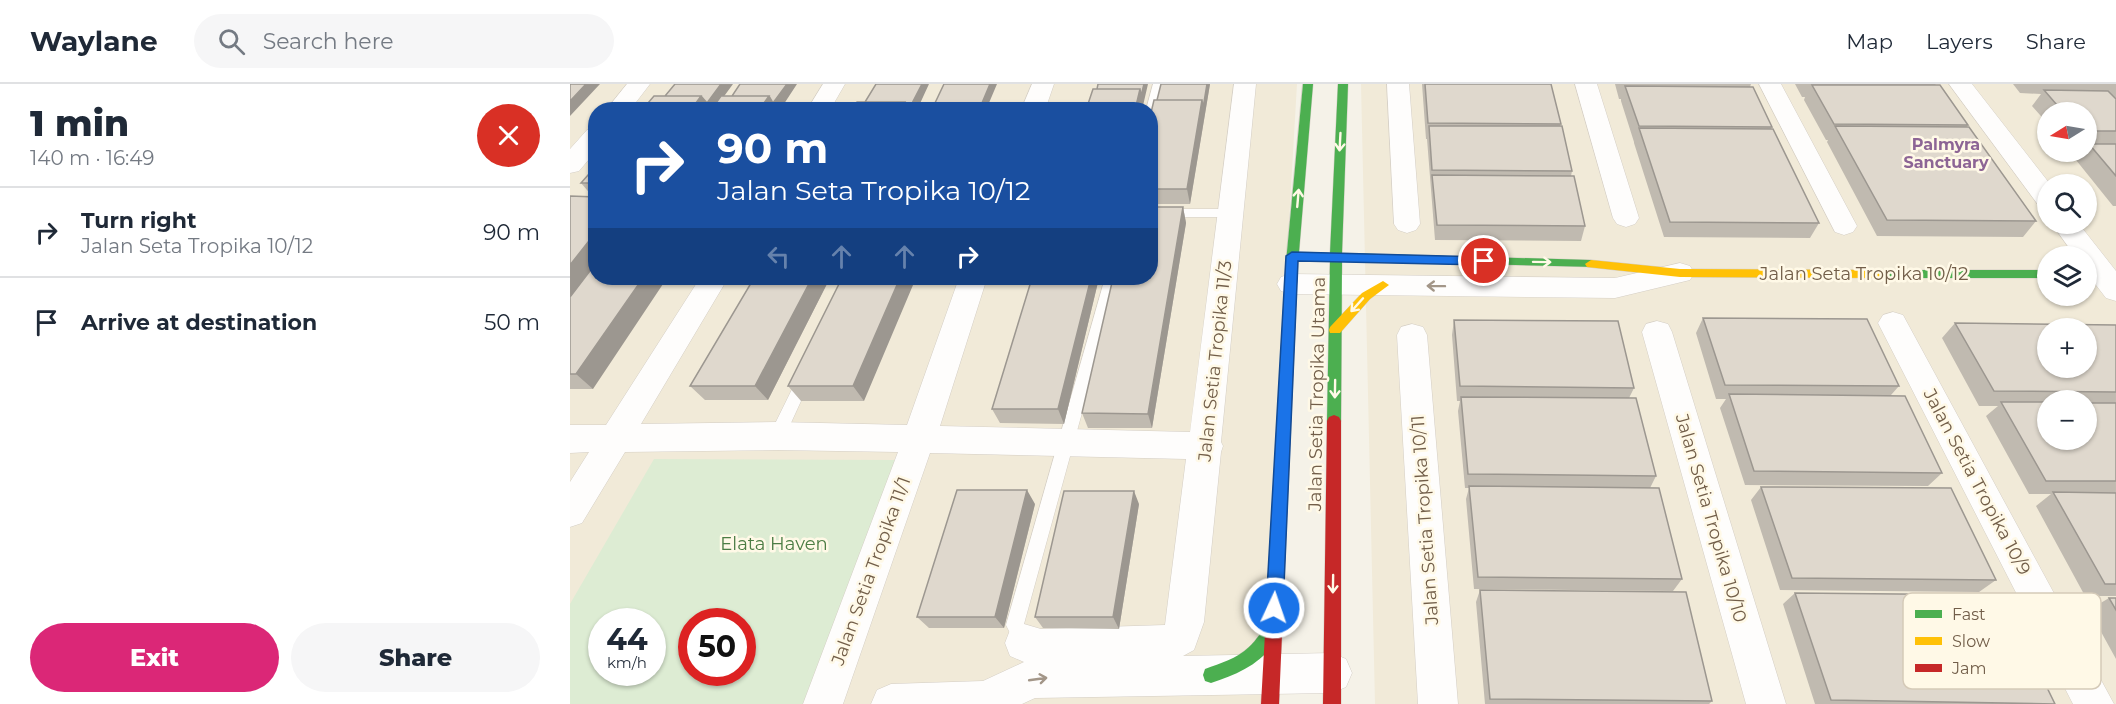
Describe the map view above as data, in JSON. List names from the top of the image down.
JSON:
{
  "streets": {
    "main road": ["Jalan Seta Tropika 10/12", "Jalan Setia Tropika Utama"],
    "street": [
      "Jalan Setia Tropika 11/3",
      "Jalan Setia Tropika 10/9",
      "Jalan Setia Tropika 10/10",
      "Jalan Setia Tropika 10/11",
      "Jalan Setia Tropika 11/1"
    ]
  },
  "crossings": [
    ["Jalan Seta Tropika 10/12", "Jalan Setia Tropika Utama"]
  ],
  "districts": ["Palmyra Sanctuary"],
  "parks": ["Elata Haven"],
  "legend": ["Fast", "Slow", "Jam"],
  "north": "left",
  "page": {
    "header": "Waylane",
    "search": "Search here",
    "nav": ["Map", "Layers", "Share"],
    "heading": ["1 min", "140 m · 16:49"],
    "map_buttons": ["+", "−"],
    "turn": ["90 m", "Jalan Seta Tropika 10/12"],
    "list": [
      {
        "name": "Turn right",
        "note": "Jalan Seta Tropika 10/12",
        "value": "90 m"
      },
      {
        "name": "Arrive at destination",
        "value": "50 m"
      }
    ],
    "speed": "44 km/h",
    "limit": "50",
    "buttons": ["Exit", "Share"]
  }
}
